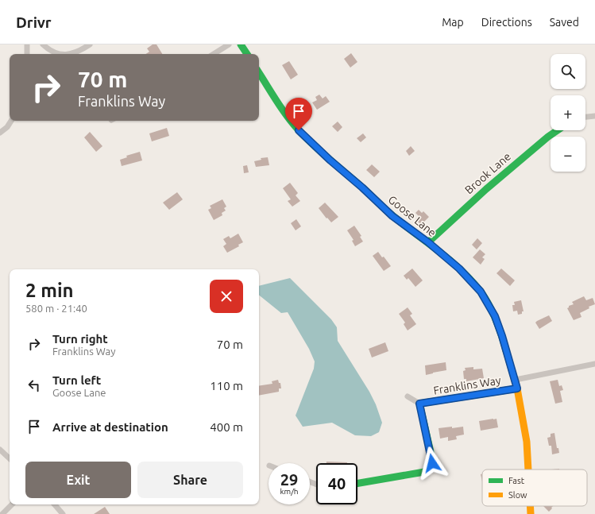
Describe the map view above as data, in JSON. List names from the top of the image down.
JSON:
{
  "streets": {
    "street": ["Brook Lane", "Goose Lane", "Franklins Way"]
  },
  "crossings": [
    ["Brook Lane", "Goose Lane"],
    ["Goose Lane", "Franklins Way"]
  ],
  "legend": ["Fast", "Slow"],
  "page": {
    "header": "Drivr",
    "nav": ["Map", "Directions", "Saved"],
    "map_buttons": ["+", "−"],
    "turn": ["70 m", "Franklins Way"],
    "heading": ["2 min", "580 m · 21:40"],
    "list": [
      {
        "name": "Turn right",
        "note": "Franklins Way",
        "value": "70 m"
      },
      {
        "name": "Turn left",
        "note": "Goose Lane",
        "value": "110 m"
      },
      {
        "name": "Arrive at destination",
        "value": "400 m"
      }
    ],
    "buttons": ["Exit", "Share"],
    "speed": "29 km/h",
    "limit": "40"
  }
}
